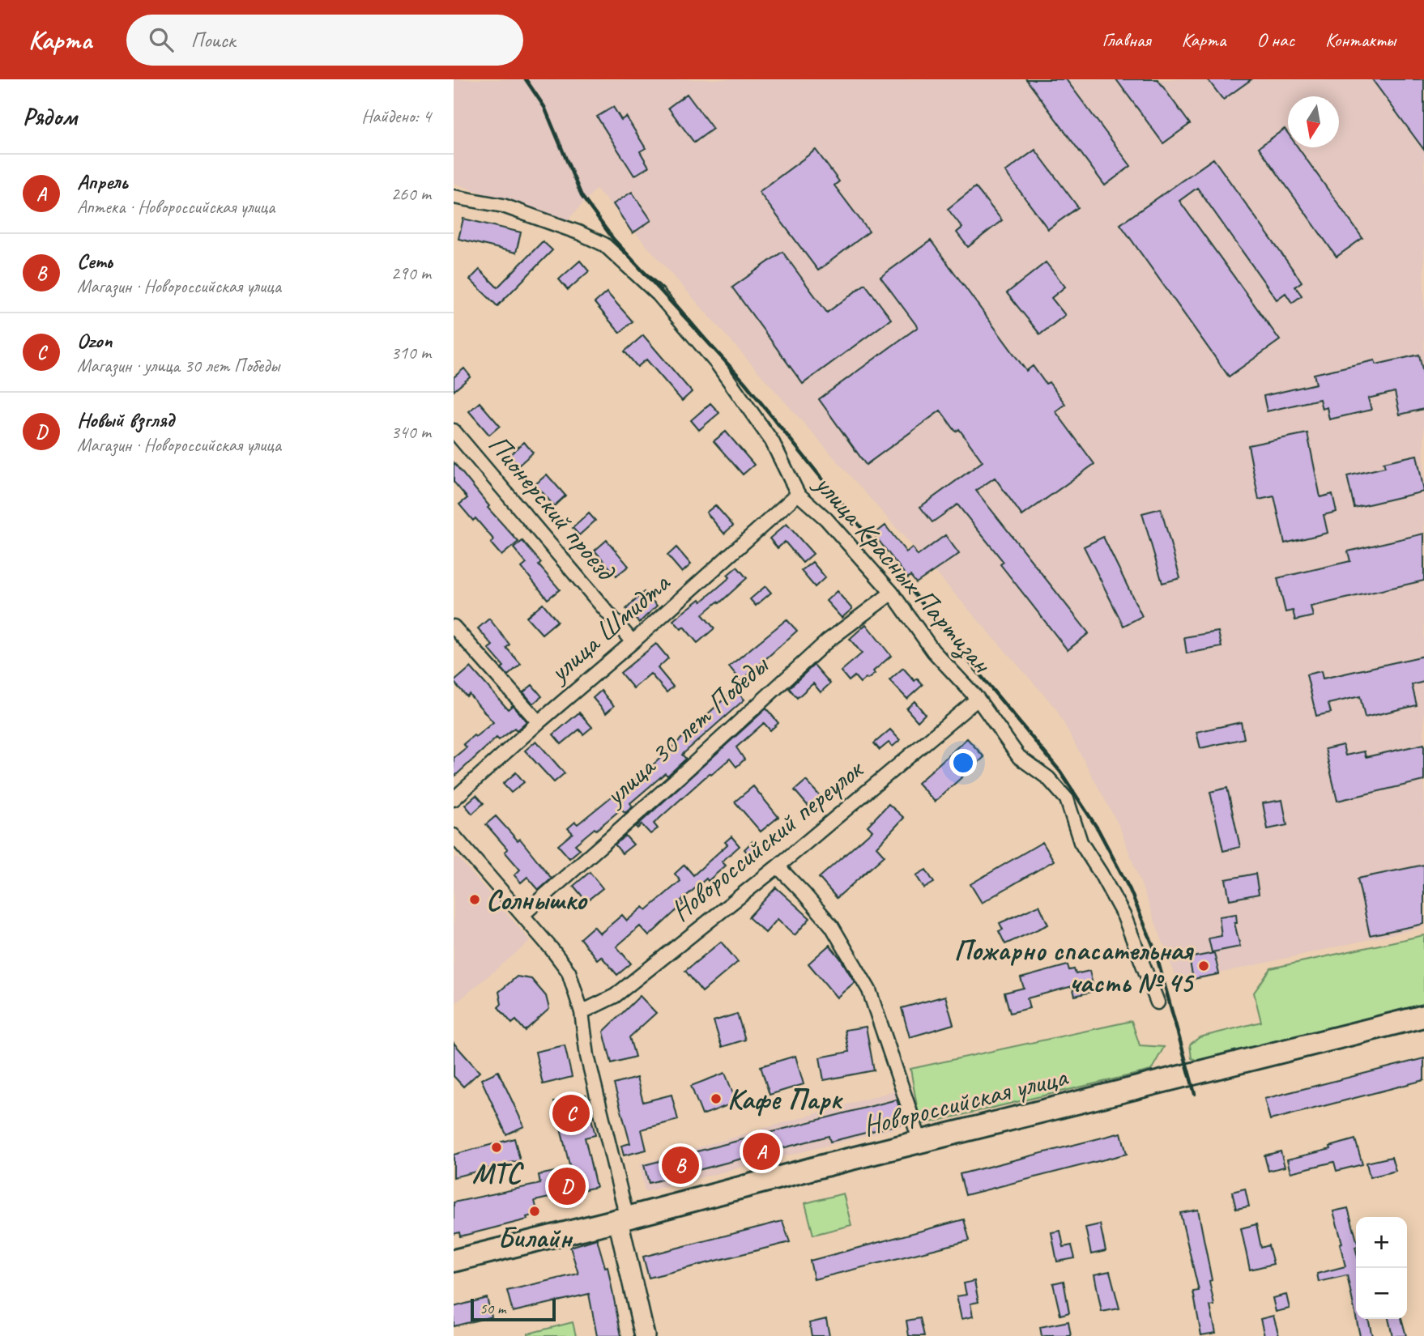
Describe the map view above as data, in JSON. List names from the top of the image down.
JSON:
{
  "streets": {
    "main road": ["Новороссийская улица"],
    "street": [
      "Пионерский проезд",
      "улица Красных Партизан",
      "улица Шмидта",
      "улица 30 лет Победы",
      "Новороссийский переулок"
    ]
  },
  "crossings": [
    ["Пионерский проезд", "улица Шмидта"],
    ["улица Красных Партизан", "улица Шмидта"],
    ["улица Красных Партизан", "улица 30 лет Победы"],
    ["улица Красных Партизан", "Новороссийский переулок"]
  ],
  "places": [
    "Солнышко",
    "Пожарно спасательная часть № 45",
    "Кафе Парк",
    "МТС",
    "Билайн"
  ],
  "scale_bar": "50 m",
  "north": "bottom",
  "page": {
    "header": "Карта",
    "search": "Поиск",
    "nav": [
      "Главная",
      "Карта",
      "О нас",
      "Контакты"
    ],
    "heading": ["Рядом", "Найдено: 4"],
    "list": [
      {
        "mark": "A",
        "name": "Апрель",
        "note": "Аптека · Новороссийская улица",
        "value": "260 m"
      },
      {
        "mark": "B",
        "name": "Сеть",
        "note": "Магазин · Новороссийская улица",
        "value": "290 m"
      },
      {
        "mark": "C",
        "name": "Ozon",
        "note": "Магазин · улица 30 лет Победы",
        "value": "310 m"
      },
      {
        "mark": "D",
        "name": "Новый взгляд",
        "note": "Магазин · Новороссийская улица",
        "value": "340 m"
      }
    ],
    "pins": [
      "C",
      "A",
      "B",
      "D"
    ],
    "map_buttons": ["+", "−"],
    "scale": "50 m"
  }
}
